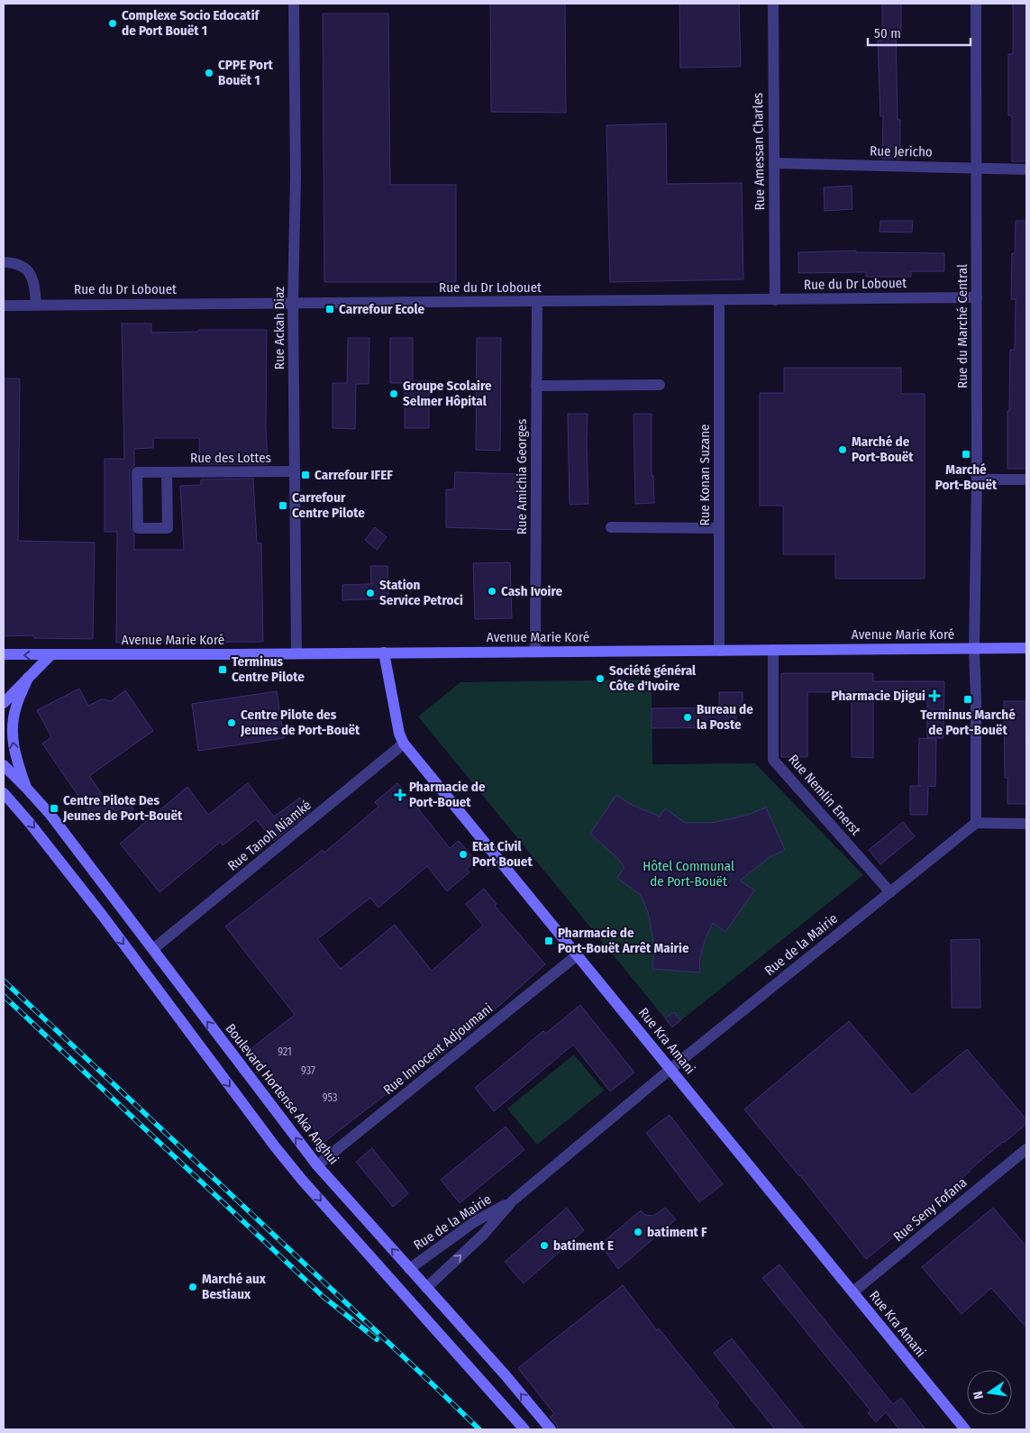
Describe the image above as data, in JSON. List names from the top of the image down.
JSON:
{
  "streets": {
    "main road": ["Avenue Marie Koré", "Rue Kra Amani", "Boulevard Hortense Aka Anghui"],
    "street": [
      "Rue Amessan Charles",
      "Rue Jericho",
      "Rue du Dr Lobouet",
      "Rue du Marché Central",
      "Rue Ackah Diaz",
      "Rue des Lottes",
      "Rue Konan Suzane",
      "Rue Amichia Georges",
      "Rue Nemlin Enerst",
      "Rue Tanoh Niamké",
      "Rue de la Mairie",
      "Rue Innocent Adjoumani",
      "Rue Seny Fofana"
    ]
  },
  "crossings": [
    ["Rue Amessan Charles", "Rue Jericho"],
    ["Rue Amessan Charles", "Rue du Dr Lobouet"],
    ["Rue Jericho", "Rue du Marché Central"],
    ["Rue du Dr Lobouet", "Rue du Marché Central"],
    ["Rue du Dr Lobouet", "Rue Ackah Diaz"],
    ["Rue du Dr Lobouet", "Rue Konan Suzane"],
    ["Rue du Dr Lobouet", "Rue Amichia Georges"],
    ["Rue du Marché Central", "Avenue Marie Koré"],
    ["Rue Ackah Diaz", "Rue des Lottes"],
    ["Rue Ackah Diaz", "Avenue Marie Koré"],
    ["Rue Konan Suzane", "Avenue Marie Koré"],
    ["Rue Amichia Georges", "Avenue Marie Koré"],
    ["Avenue Marie Koré", "Rue Nemlin Enerst"],
    ["Avenue Marie Koré", "Rue Kra Amani"],
    ["Rue Nemlin Enerst", "Rue de la Mairie"],
    ["Rue Tanoh Niamké", "Rue Kra Amani"],
    ["Rue Tanoh Niamké", "Boulevard Hortense Aka Anghui"],
    ["Rue de la Mairie", "Rue Kra Amani"],
    ["Rue de la Mairie", "Boulevard Hortense Aka Anghui"],
    ["Rue Kra Amani", "Rue Innocent Adjoumani"],
    ["Rue Kra Amani", "Rue Seny Fofana"],
    ["Rue Innocent Adjoumani", "Boulevard Hortense Aka Anghui"]
  ],
  "parks": ["Hôtel Communal de Port-Bouët"],
  "places": {
    "other": [
      "Complexe Socio Edocatif de Port Bouët 1",
      "CPPE Port Bouët 1",
      "Groupe Scolaire Selmer Hôpital",
      "Marché de Port-Bouët",
      "Cash Ivoire",
      "Station Service Petroci",
      "Société général Côte d'Ivoire",
      "Bureau de la Poste",
      "Centre Pilote des Jeunes de Port-Bouët",
      "Etat Civil Port Bouet",
      "batiment F",
      "batiment E",
      "Marché aux Bestiaux"
    ],
    "transit": [
      "Carrefour Ecole",
      "Marché Port-Bouët",
      "Carrefour IFEF",
      "Carrefour Centre Pilote",
      "Terminus Centre Pilote",
      "Terminus Marché de Port-Bouët",
      "Centre Pilote Des Jeunes de Port-Bouët",
      "Pharmacie de Port-Bouët Arrêt Mairie"
    ],
    "health": ["Pharmacie Djigui", "Pharmacie de Port-Bouet"]
  },
  "house_numbers": ["921", "937", "953"],
  "scale_bar": "50 m",
  "north": "left"
}
